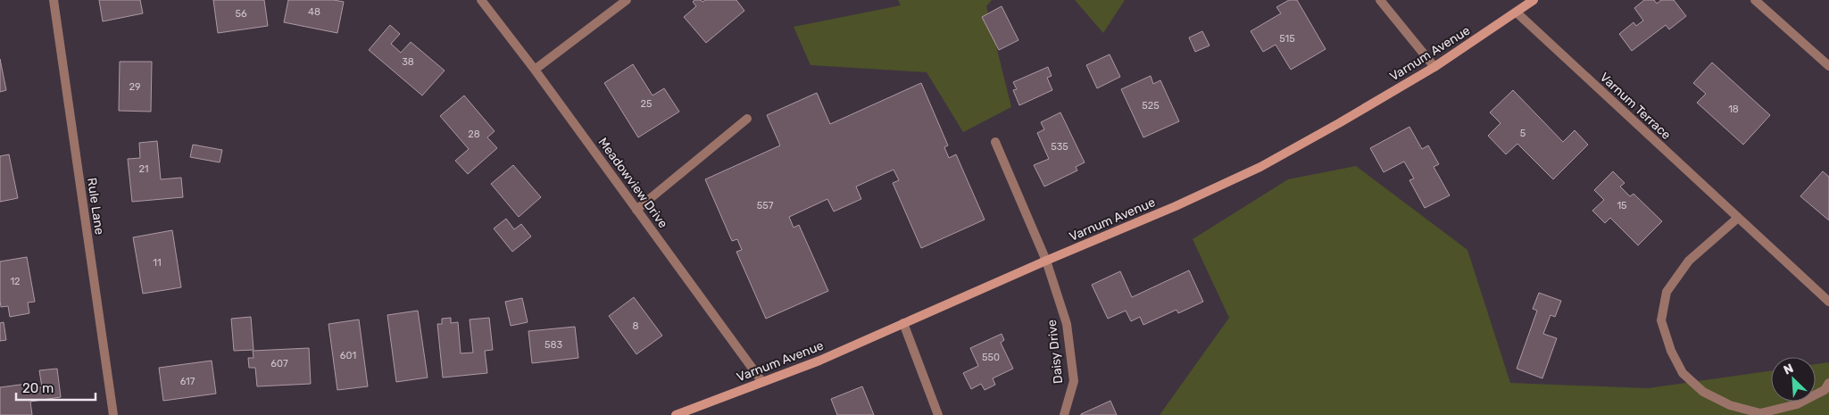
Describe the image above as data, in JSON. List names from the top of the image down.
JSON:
{
  "streets": {
    "main road": ["Varnum Avenue"],
    "street": [
      "Varnum Terrace",
      "Meadowview Drive",
      "Rule Lane",
      "Daisy Drive"
    ]
  },
  "crossings": [
    ["Varnum Avenue", "Varnum Terrace"],
    ["Varnum Avenue", "Meadowview Drive"],
    ["Varnum Avenue", "Daisy Drive"]
  ],
  "house_numbers": [
    "48",
    "56",
    "515",
    "38",
    "29",
    "25",
    "525",
    "18",
    "5",
    "28",
    "535",
    "21",
    "557",
    "15",
    "11",
    "12",
    "8",
    "583",
    "601",
    "550",
    "607",
    "617"
  ],
  "scale_bar": "20 m",
  "north": "top left"
}
